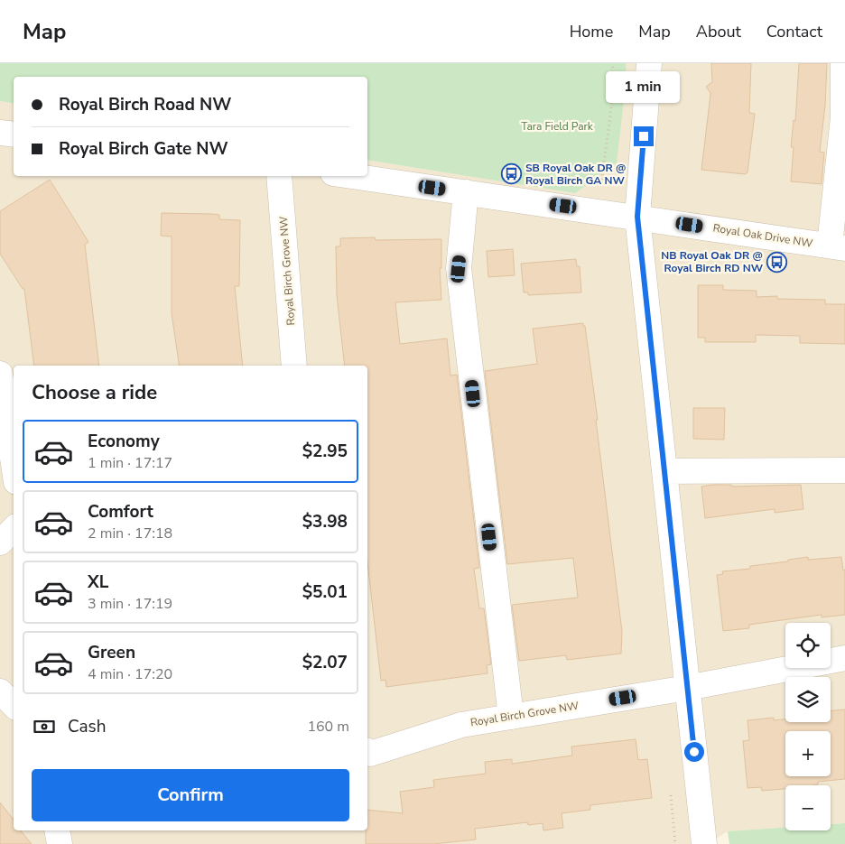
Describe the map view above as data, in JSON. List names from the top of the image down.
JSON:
{
  "streets": {
    "street": ["Royal Oak Drive NW", "Royal Birch Grove NW"]
  },
  "parks": ["Tara Field Park"],
  "places": {
    "bus stop": ["SB Royal Oak DR @ Royal Birch GA NW", "NB Royal Oak DR @ Royal Birch RD NW"]
  },
  "page": {
    "header": "Map",
    "nav": [
      "Home",
      "Map",
      "About",
      "Contact"
    ],
    "bubble": "1 min",
    "banner": ["Royal Birch Road NW", "Royal Birch Gate NW"],
    "heading": "Choose a ride",
    "list": [
      {
        "name": "Economy",
        "note": "1 min · 17:17",
        "value": "$2.95"
      },
      {
        "name": "Comfort",
        "note": "2 min · 17:18",
        "value": "$3.98"
      },
      {
        "name": "XL",
        "note": "3 min · 17:19",
        "value": "$5.01"
      },
      {
        "name": "Green",
        "note": "4 min · 17:20",
        "value": "$2.07"
      }
    ],
    "map_buttons": ["+", "−"],
    "pay": ["Cash", "160 m"],
    "buttons": "Confirm"
  }
}
